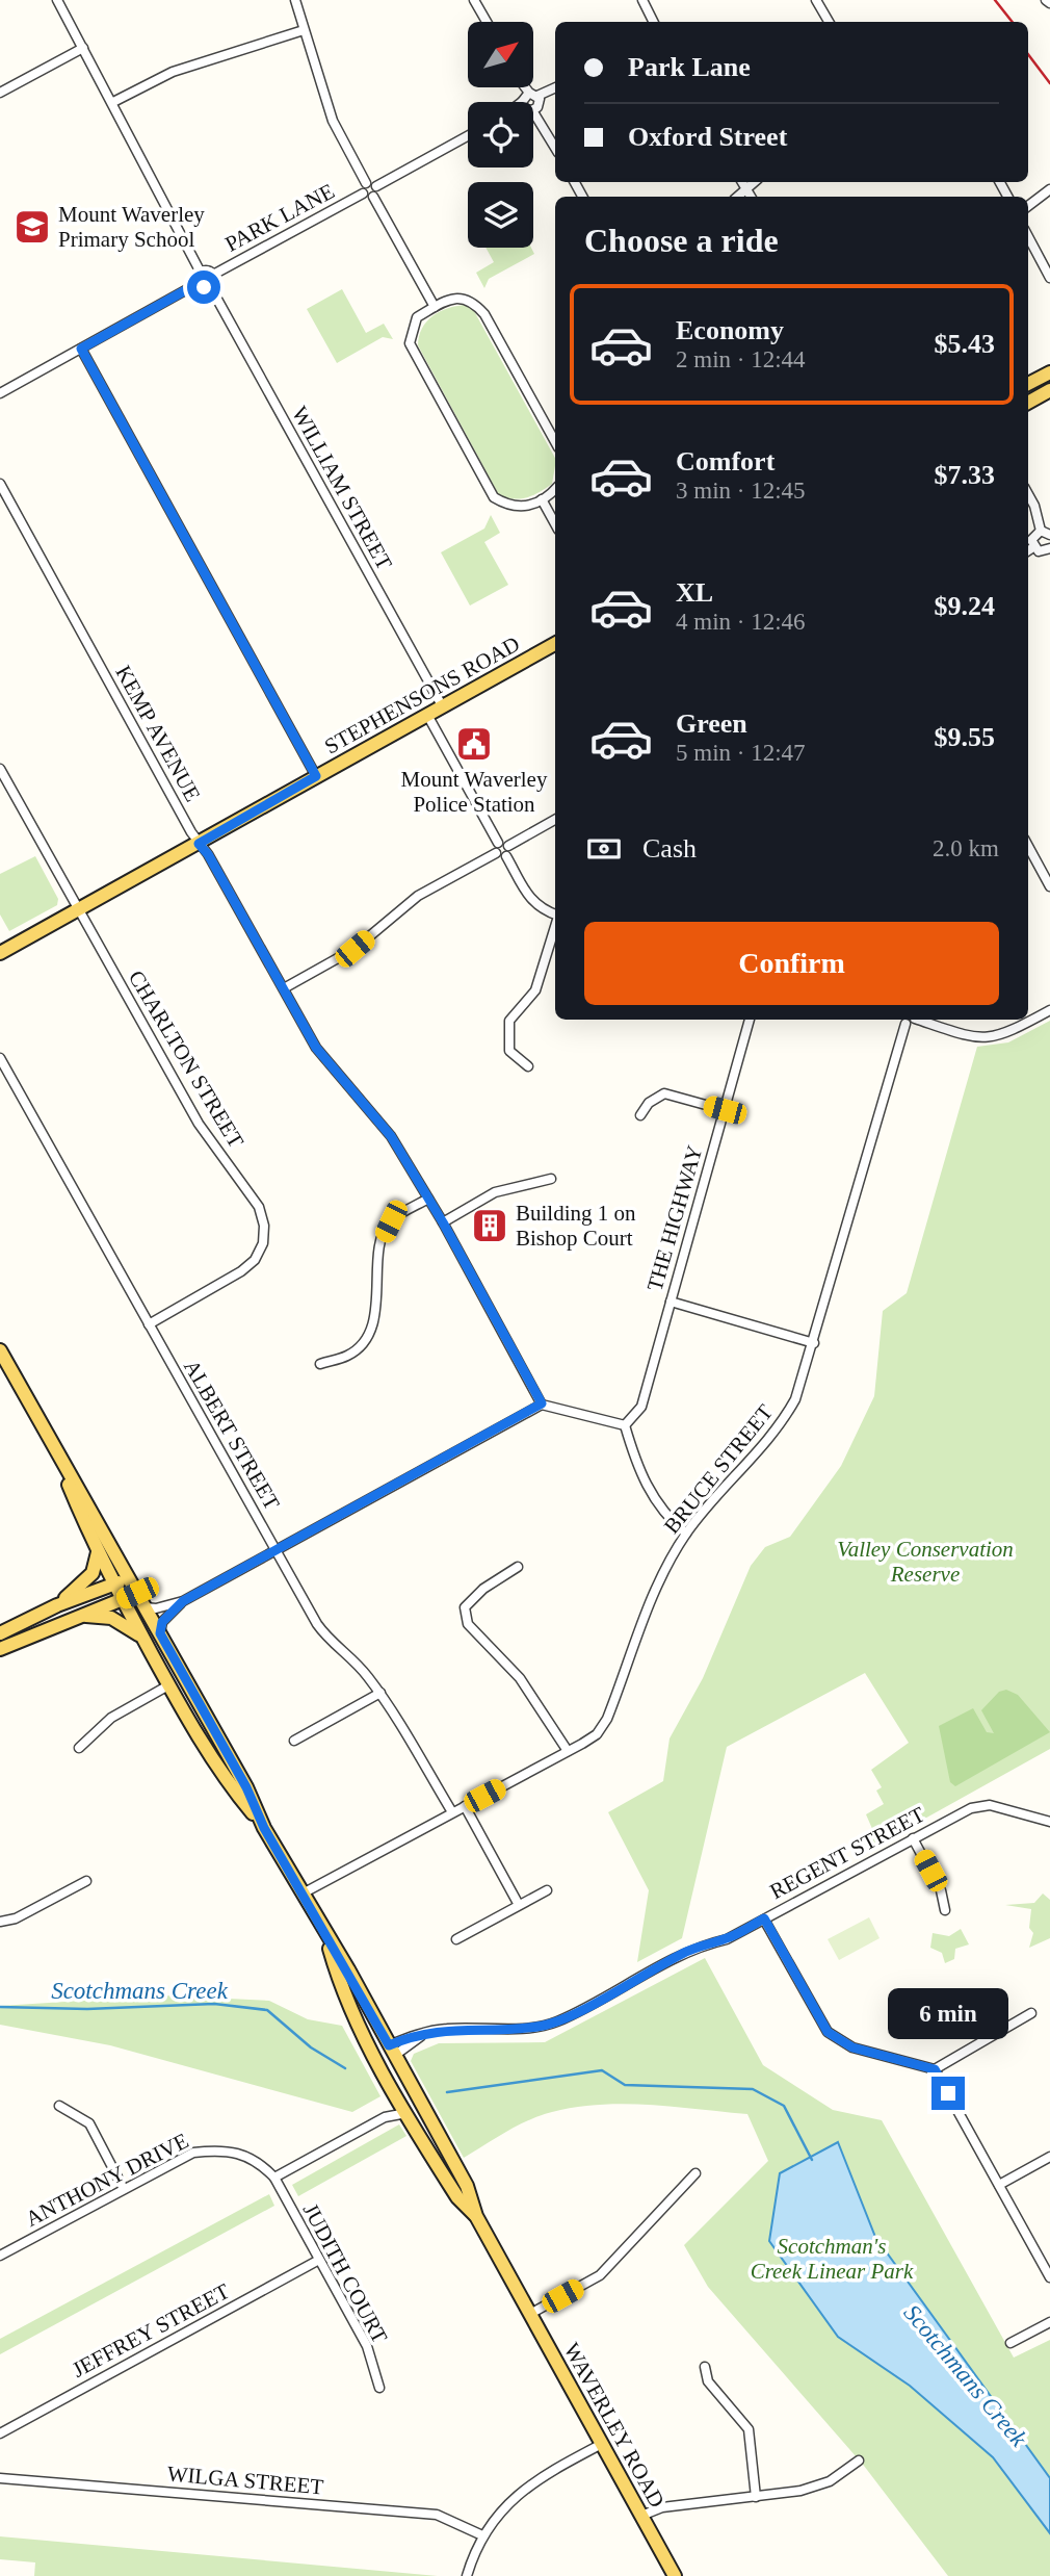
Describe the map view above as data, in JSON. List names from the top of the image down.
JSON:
{
  "streets": {
    "main road": ["STEPHENSONS ROAD", "WAVERLEY ROAD"],
    "street": [
      "PARK LANE",
      "WILLIAM STREET",
      "KEMP AVENUE",
      "CHARLTON STREET",
      "THE HIGHWAY",
      "ALBERT STREET",
      "BRUCE STREET",
      "REGENT STREET",
      "ANTHONY DRIVE",
      "JUDITH COURT",
      "JEFFREY STREET",
      "WILGA STREET"
    ]
  },
  "crossings": [
    ["PARK LANE", "WILLIAM STREET"],
    ["WILLIAM STREET", "STEPHENSONS ROAD"],
    ["STEPHENSONS ROAD", "KEMP AVENUE"],
    ["STEPHENSONS ROAD", "CHARLTON STREET"],
    ["CHARLTON STREET", "ALBERT STREET"],
    ["ALBERT STREET", "BRUCE STREET"],
    ["BRUCE STREET", "WAVERLEY ROAD"],
    ["REGENT STREET", "WAVERLEY ROAD"],
    ["ANTHONY DRIVE", "JUDITH COURT"],
    ["JUDITH COURT", "JEFFREY STREET"]
  ],
  "water": ["Scotchmans Creek"],
  "parks": ["Valley Conservation Reserve", "Scotchman's Creek Linear Park"],
  "places": {
    "school or university": ["Mount Waverley Primary School"],
    "public building": ["Mount Waverley Police Station"],
    "building": ["Building 1 on Bishop Court"]
  },
  "north": "top right",
  "page": {
    "banner": ["Park Lane", "Oxford Street"],
    "heading": "Choose a ride",
    "list": [
      {
        "name": "Economy",
        "note": "2 min · 12:44",
        "value": "$5.43"
      },
      {
        "name": "Comfort",
        "note": "3 min · 12:45",
        "value": "$7.33"
      },
      {
        "name": "XL",
        "note": "4 min · 12:46",
        "value": "$9.24"
      },
      {
        "name": "Green",
        "note": "5 min · 12:47",
        "value": "$9.55"
      }
    ],
    "pay": ["Cash", "2.0 km"],
    "buttons": "Confirm",
    "bubble": "6 min"
  }
}
